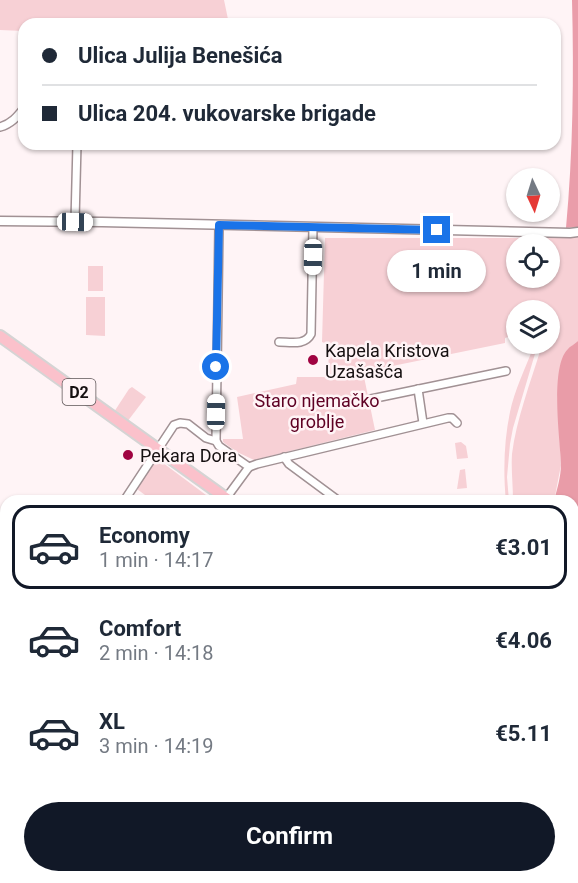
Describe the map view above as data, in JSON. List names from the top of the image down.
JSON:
{
  "streets": {
    "main road": ["D2"]
  },
  "parks": ["Staro njemačko groblje"],
  "places": ["Kapela Kristova Uzašašća", "Pekara Dora"],
  "north": "bottom",
  "page": {
    "banner": ["Ulica Julija Benešića", "Ulica 204. vukovarske brigade"],
    "bubble": "1 min",
    "list": [
      {
        "name": "Economy",
        "note": "1 min · 14:17",
        "value": "€3.01"
      },
      {
        "name": "Comfort",
        "note": "2 min · 14:18",
        "value": "€4.06"
      },
      {
        "name": "XL",
        "note": "3 min · 14:19",
        "value": "€5.11"
      }
    ],
    "buttons": "Confirm"
  }
}
